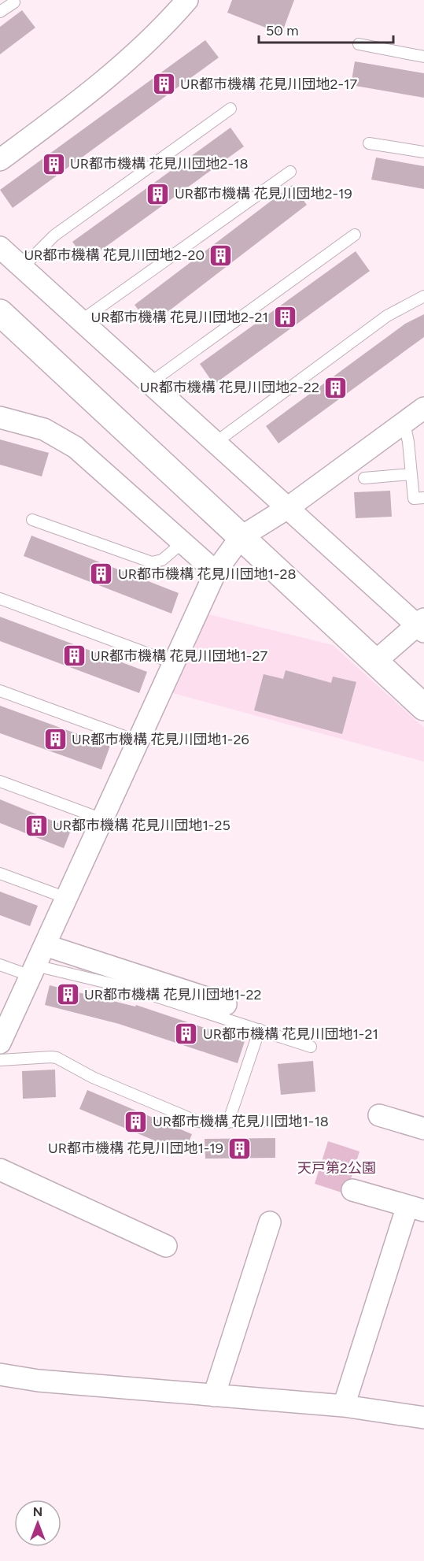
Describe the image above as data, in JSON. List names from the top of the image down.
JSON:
{
  "parks": ["天戸第2公園"],
  "places": {
    "building": [
      "UR都市機構 花見川団地2-17",
      "UR都市機構 花見川団地2-18",
      "UR都市機構 花見川団地2-19",
      "UR都市機構 花見川団地2-20",
      "UR都市機構 花見川団地2-21",
      "UR都市機構 花見川団地2-22",
      "UR都市機構 花見川団地1-28",
      "UR都市機構 花見川団地1-27",
      "UR都市機構 花見川団地1-26",
      "UR都市機構 花見川団地1-25",
      "UR都市機構 花見川団地1-22",
      "UR都市機構 花見川団地1-21",
      "UR都市機構 花見川団地1-18",
      "UR都市機構 花見川団地1-19"
    ]
  },
  "scale_bar": "50 m",
  "north": "top"
}
